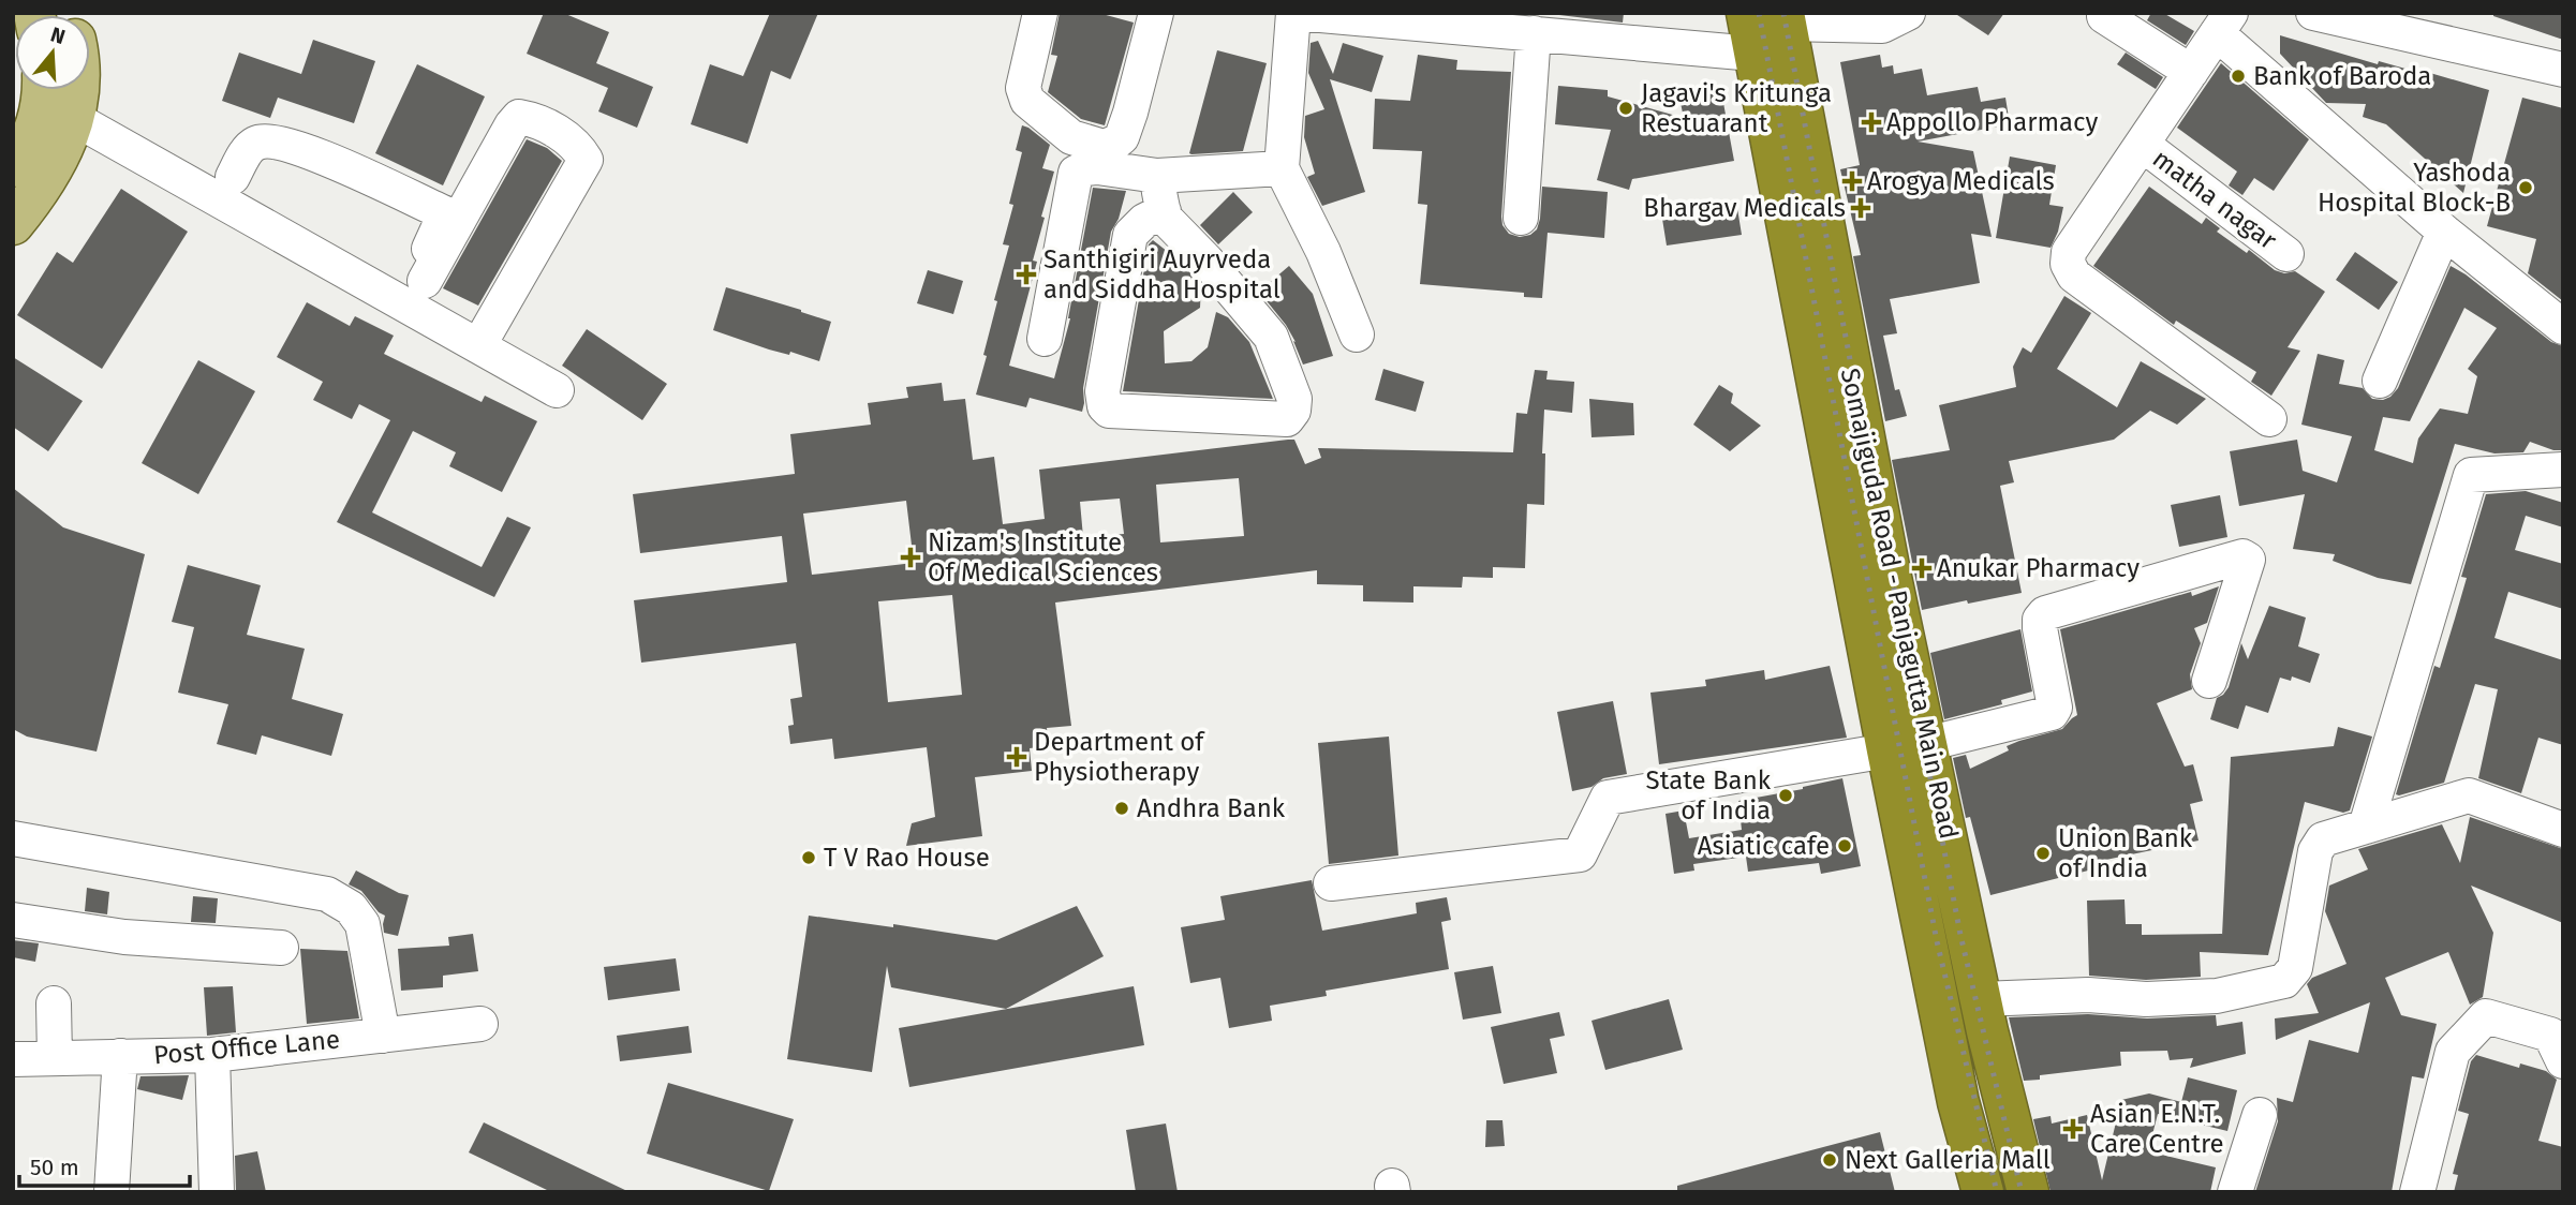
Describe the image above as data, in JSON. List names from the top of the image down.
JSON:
{
  "streets": {
    "highway": ["Somajiguda Road - Panjagutta Main Road"],
    "street": ["matha nagar", "Post Office Lane"]
  },
  "places": {
    "other": [
      "Bank of Baroda",
      "Jagavi's Kritunga Restuarant",
      "Yashoda Hospital Block-B",
      "State Bank of India",
      "Andhra Bank",
      "Asiatic cafe",
      "Union Bank of India",
      "T V Rao House",
      "Next Galleria Mall"
    ],
    "health": [
      "Appollo Pharmacy",
      "Arogya Medicals",
      "Bhargav Medicals",
      "Santhigiri Auyrveda and Siddha Hospital",
      "Nizam's Institute Of Medical Sciences",
      "Anukar Pharmacy",
      "Department of Physiotherapy",
      "Asian E.N.T. Care Centre"
    ]
  },
  "scale_bar": "50 m",
  "north": "top"
}
